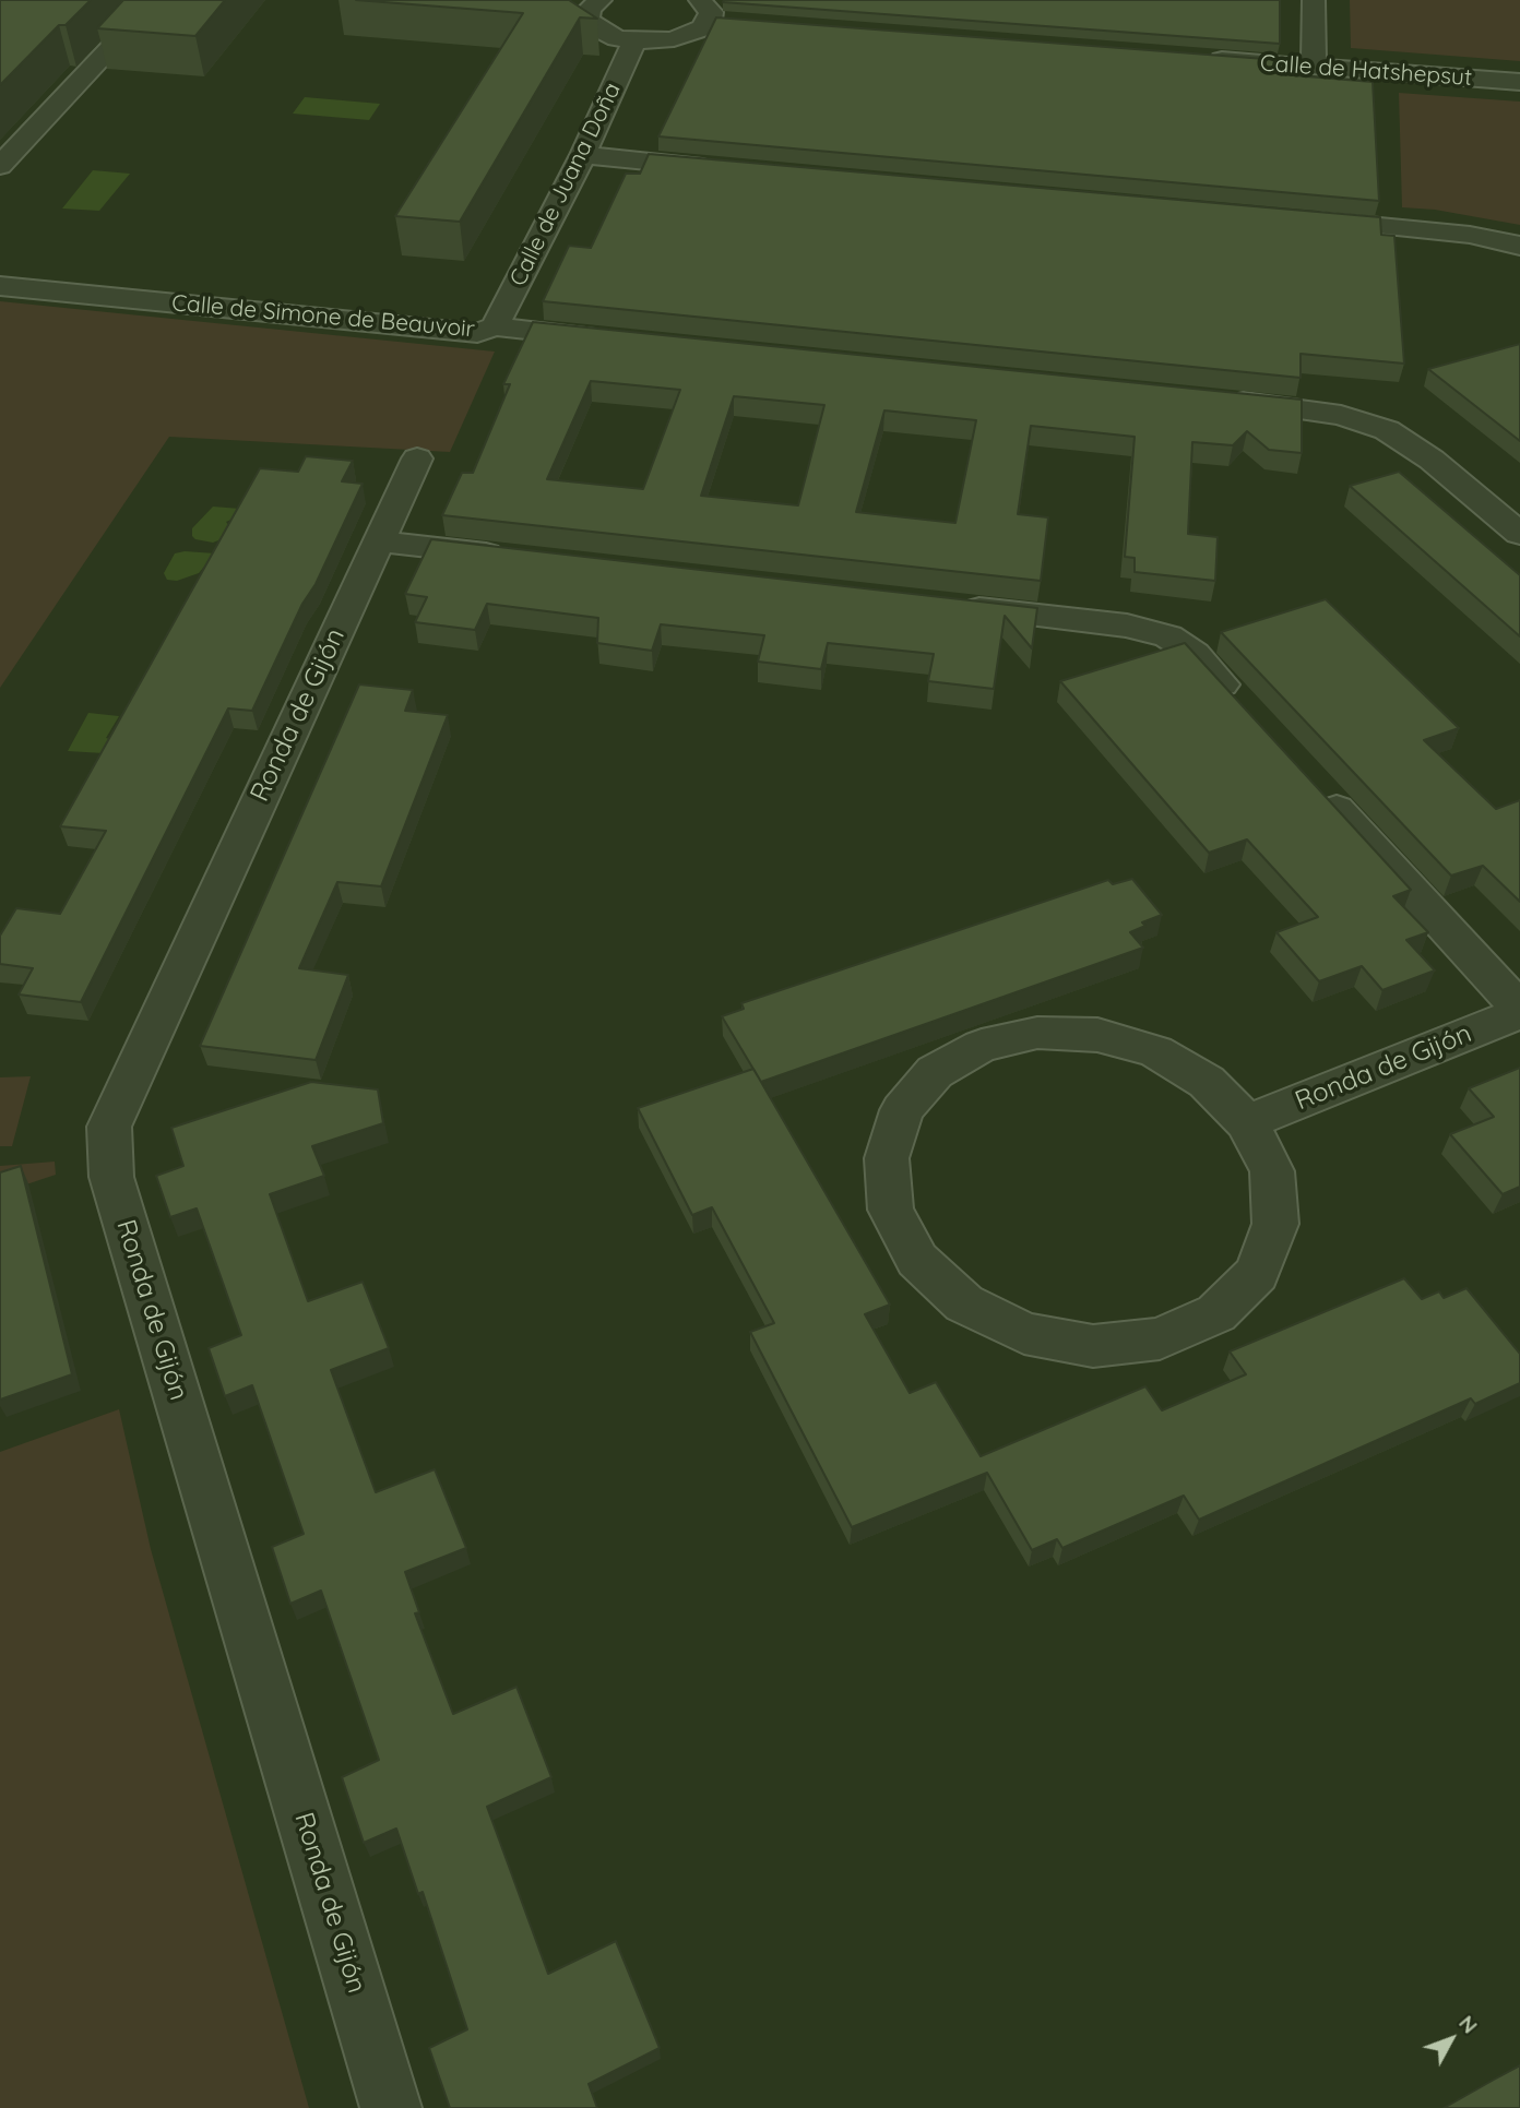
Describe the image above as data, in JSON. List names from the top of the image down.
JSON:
{
  "streets": {
    "street": [
      "Calle de Hatshepsut",
      "Calle de Juana Doña",
      "Calle de Simone de Beauvoir",
      "Ronda de Gijón"
    ]
  },
  "crossings": [
    ["Calle de Juana Doña", "Calle de Simone de Beauvoir"]
  ],
  "north": "top right"
}
